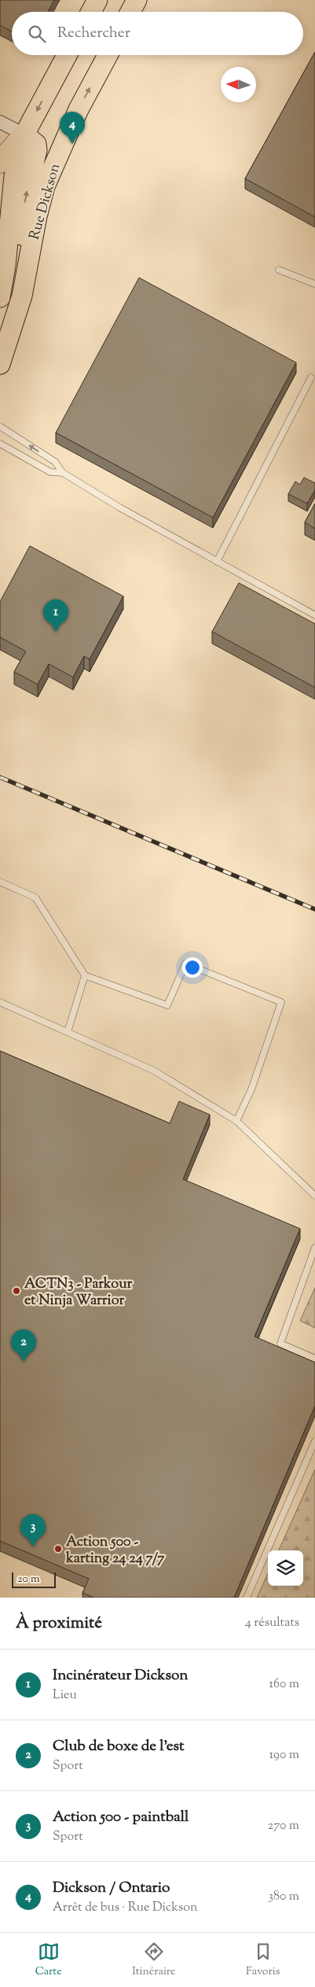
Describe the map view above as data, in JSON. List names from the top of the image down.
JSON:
{
  "streets": {
    "main road": ["Rue Dickson"]
  },
  "places": ["ACTN3 - Parkour et Ninja Warrior", "Action 500 - karting 24 24 7/7"],
  "scale_bar": "20 m",
  "north": "left",
  "page": {
    "search": "Rechercher",
    "pins": [
      "4",
      "1",
      "2",
      "3"
    ],
    "scale": "20 m",
    "heading": ["À proximité", "4 résultats"],
    "list": [
      {
        "mark": "1",
        "name": "Incinérateur Dickson",
        "note": "Lieu",
        "value": "160 m"
      },
      {
        "mark": "2",
        "name": "Club de boxe de l'est",
        "note": "Sport",
        "value": "190 m"
      },
      {
        "mark": "3",
        "name": "Action 500 - paintball",
        "note": "Sport",
        "value": "270 m"
      },
      {
        "mark": "4",
        "name": "Dickson / Ontario",
        "note": "Arrêt de bus · Rue Dickson",
        "value": "380 m"
      }
    ],
    "nav": ["Carte", "Itinéraire", "Favoris"]
  }
}
